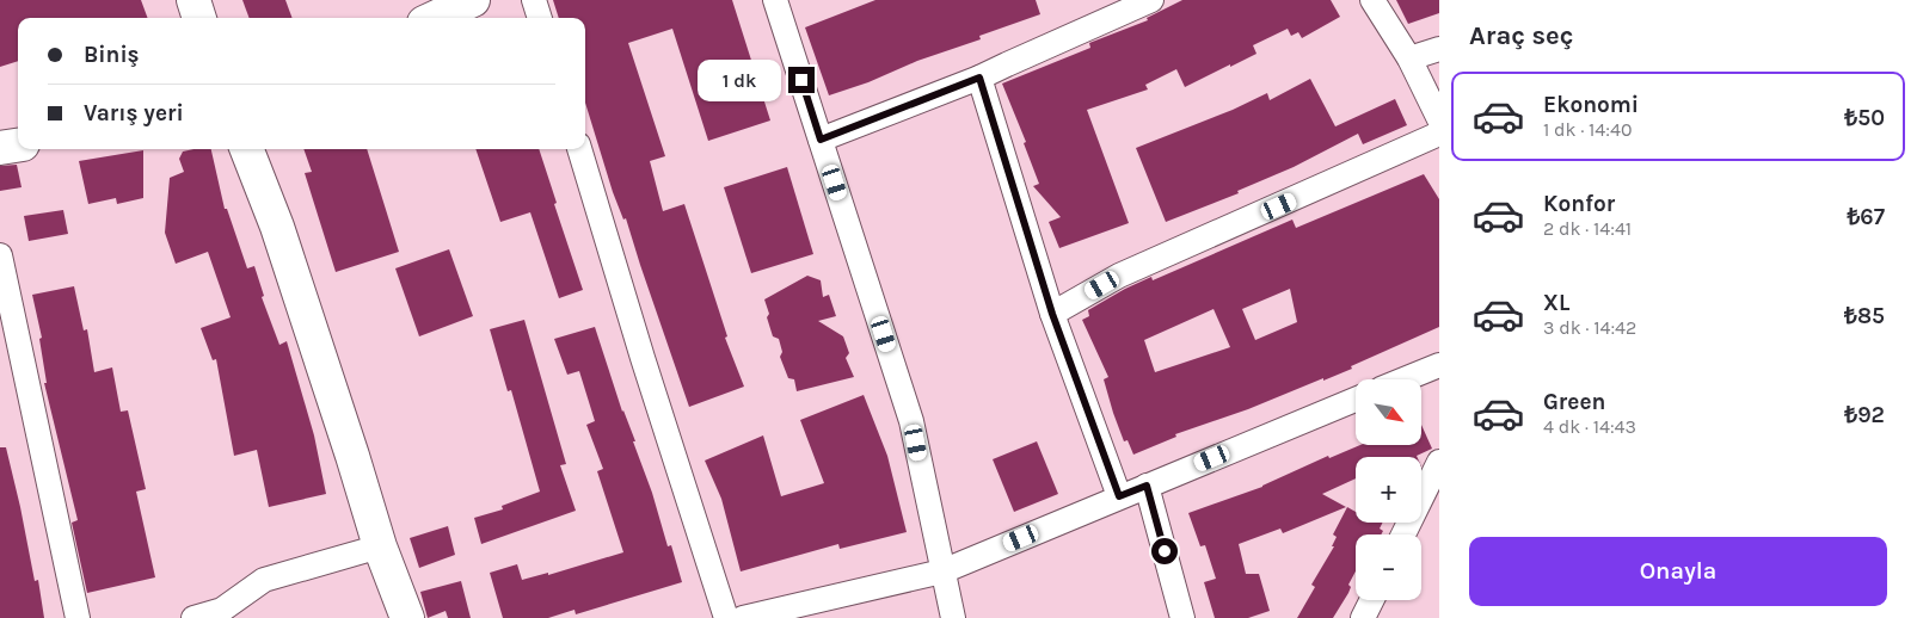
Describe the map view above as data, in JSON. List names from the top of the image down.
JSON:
{
  "north": "bottom right",
  "page": {
    "heading": "Araç seç",
    "banner": ["Biniş", "Varış yeri"],
    "bubble": "1 dk",
    "list": [
      {
        "name": "Ekonomi",
        "note": "1 dk · 14:40",
        "value": "₺50"
      },
      {
        "name": "Konfor",
        "note": "2 dk · 14:41",
        "value": "₺67"
      },
      {
        "name": "XL",
        "note": "3 dk · 14:42",
        "value": "₺85"
      },
      {
        "name": "Green",
        "note": "4 dk · 14:43",
        "value": "₺92"
      }
    ],
    "map_buttons": ["+", "−"],
    "buttons": "Onayla"
  }
}
